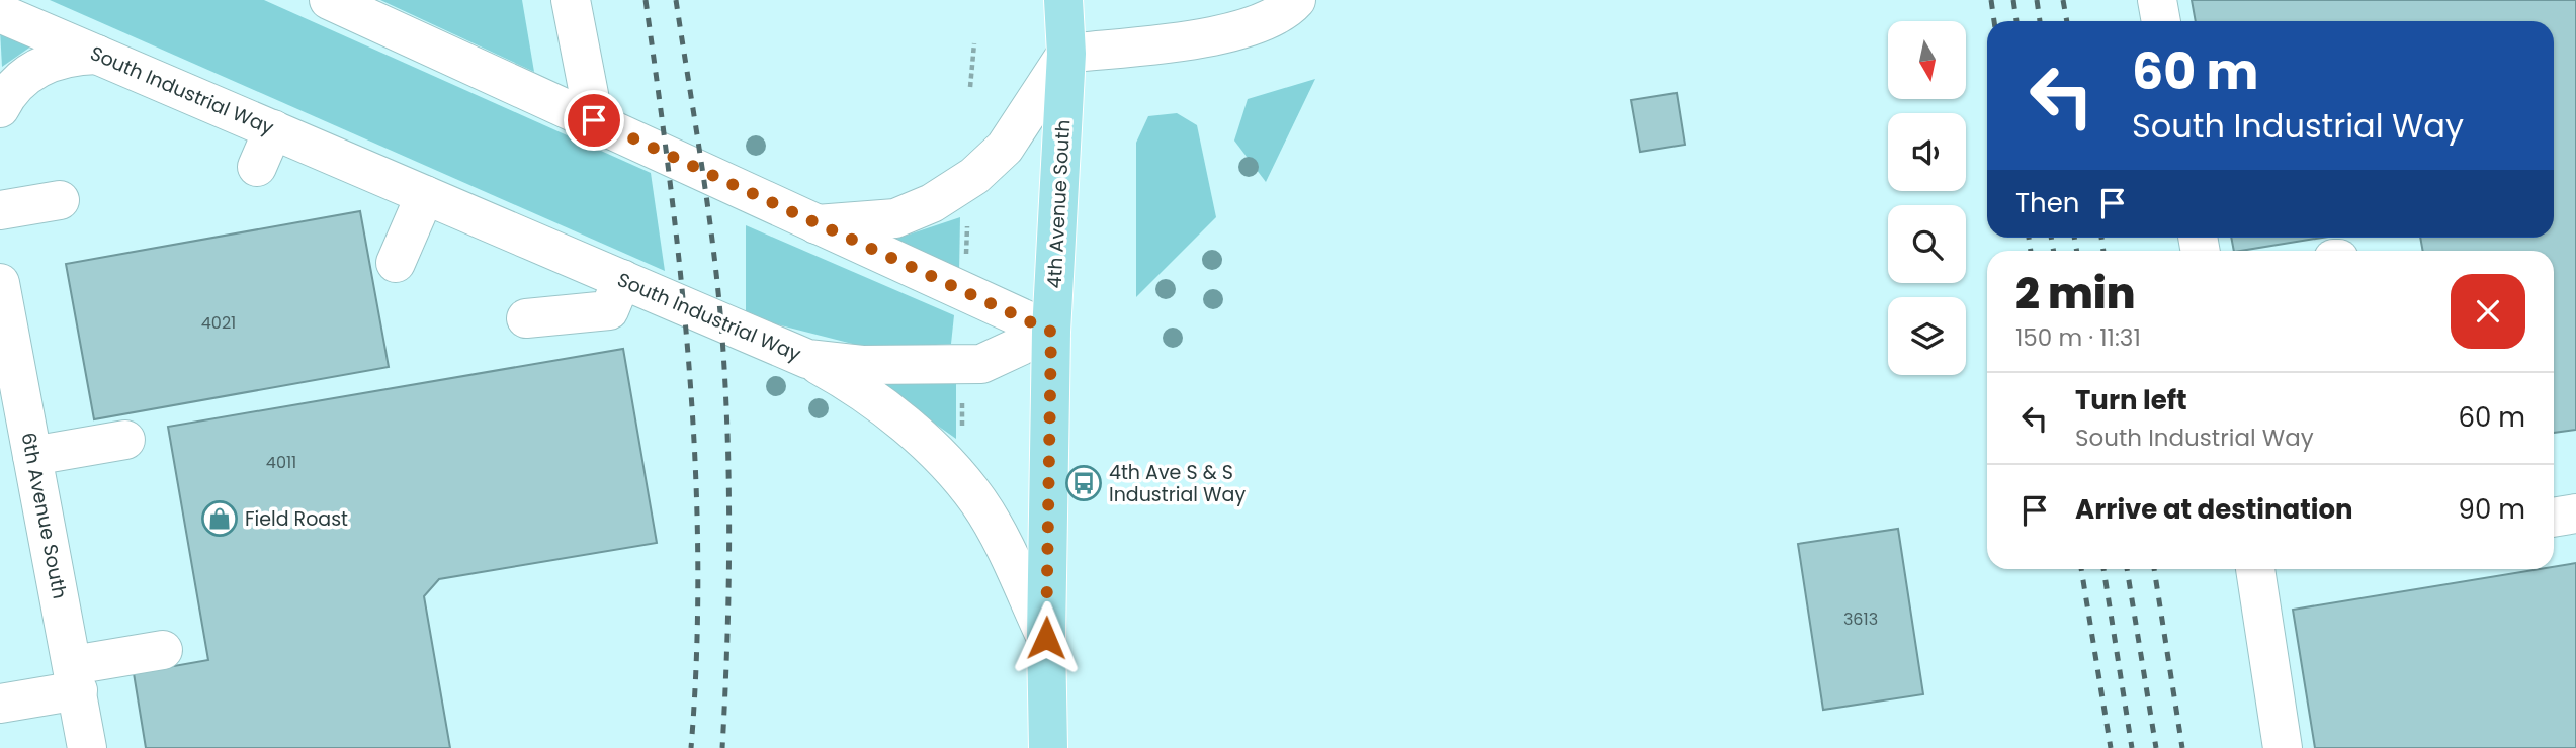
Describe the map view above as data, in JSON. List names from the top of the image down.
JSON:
{
  "streets": {
    "main road": ["4th Avenue South"],
    "street": ["South Industrial Way", "6th Avenue South"]
  },
  "crossings": [
    ["South Industrial Way", "4th Avenue South"]
  ],
  "places": {
    "bus stop": ["4th Ave S & S Industrial Way"],
    "shop": ["Field Roast"]
  },
  "house_numbers": ["4021", "4011", "3613"],
  "north": "bottom",
  "page": {
    "turn": ["60 m", "South Industrial Way"],
    "then": "Then",
    "heading": ["2 min", "150 m · 11:31"],
    "list": [
      {
        "name": "Turn left",
        "note": "South Industrial Way",
        "value": "60 m"
      },
      {
        "name": "Arrive at destination",
        "value": "90 m"
      }
    ]
  }
}
